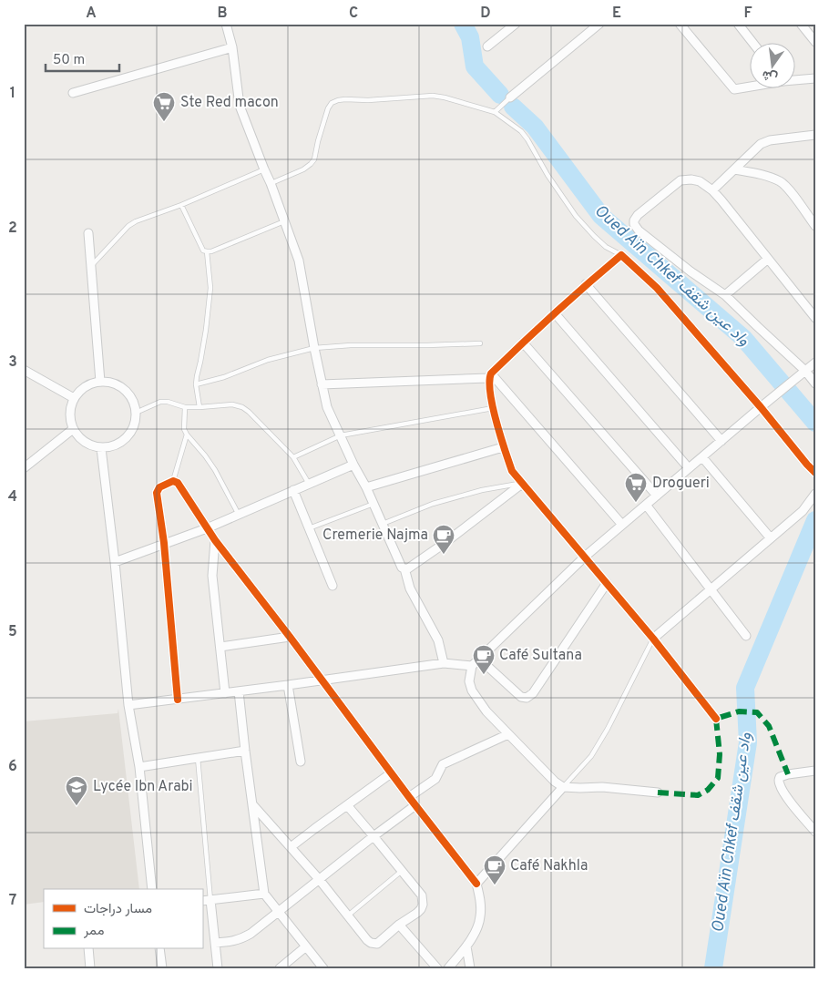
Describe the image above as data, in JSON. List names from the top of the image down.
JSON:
{
  "water": ["Oued Aïn Chkef واد عين شقف"],
  "places": {
    "supermarket": ["Ste Red macon", "Drogueri"],
    "cafe": ["Cremerie Najma", "Café Sultana", "Café Nakhla"],
    "school or university": ["Lycée Ibn Arabi"]
  },
  "legend": ["مسار دراجات", "ممر"],
  "scale_bar": "50 m",
  "north": "bottom",
  "grid": {
    "columns": [
      "A",
      "B",
      "C",
      "D",
      "E",
      "F"
    ],
    "rows": [
      "1",
      "2",
      "3",
      "4",
      "5",
      "6",
      "7"
    ]
  }
}
